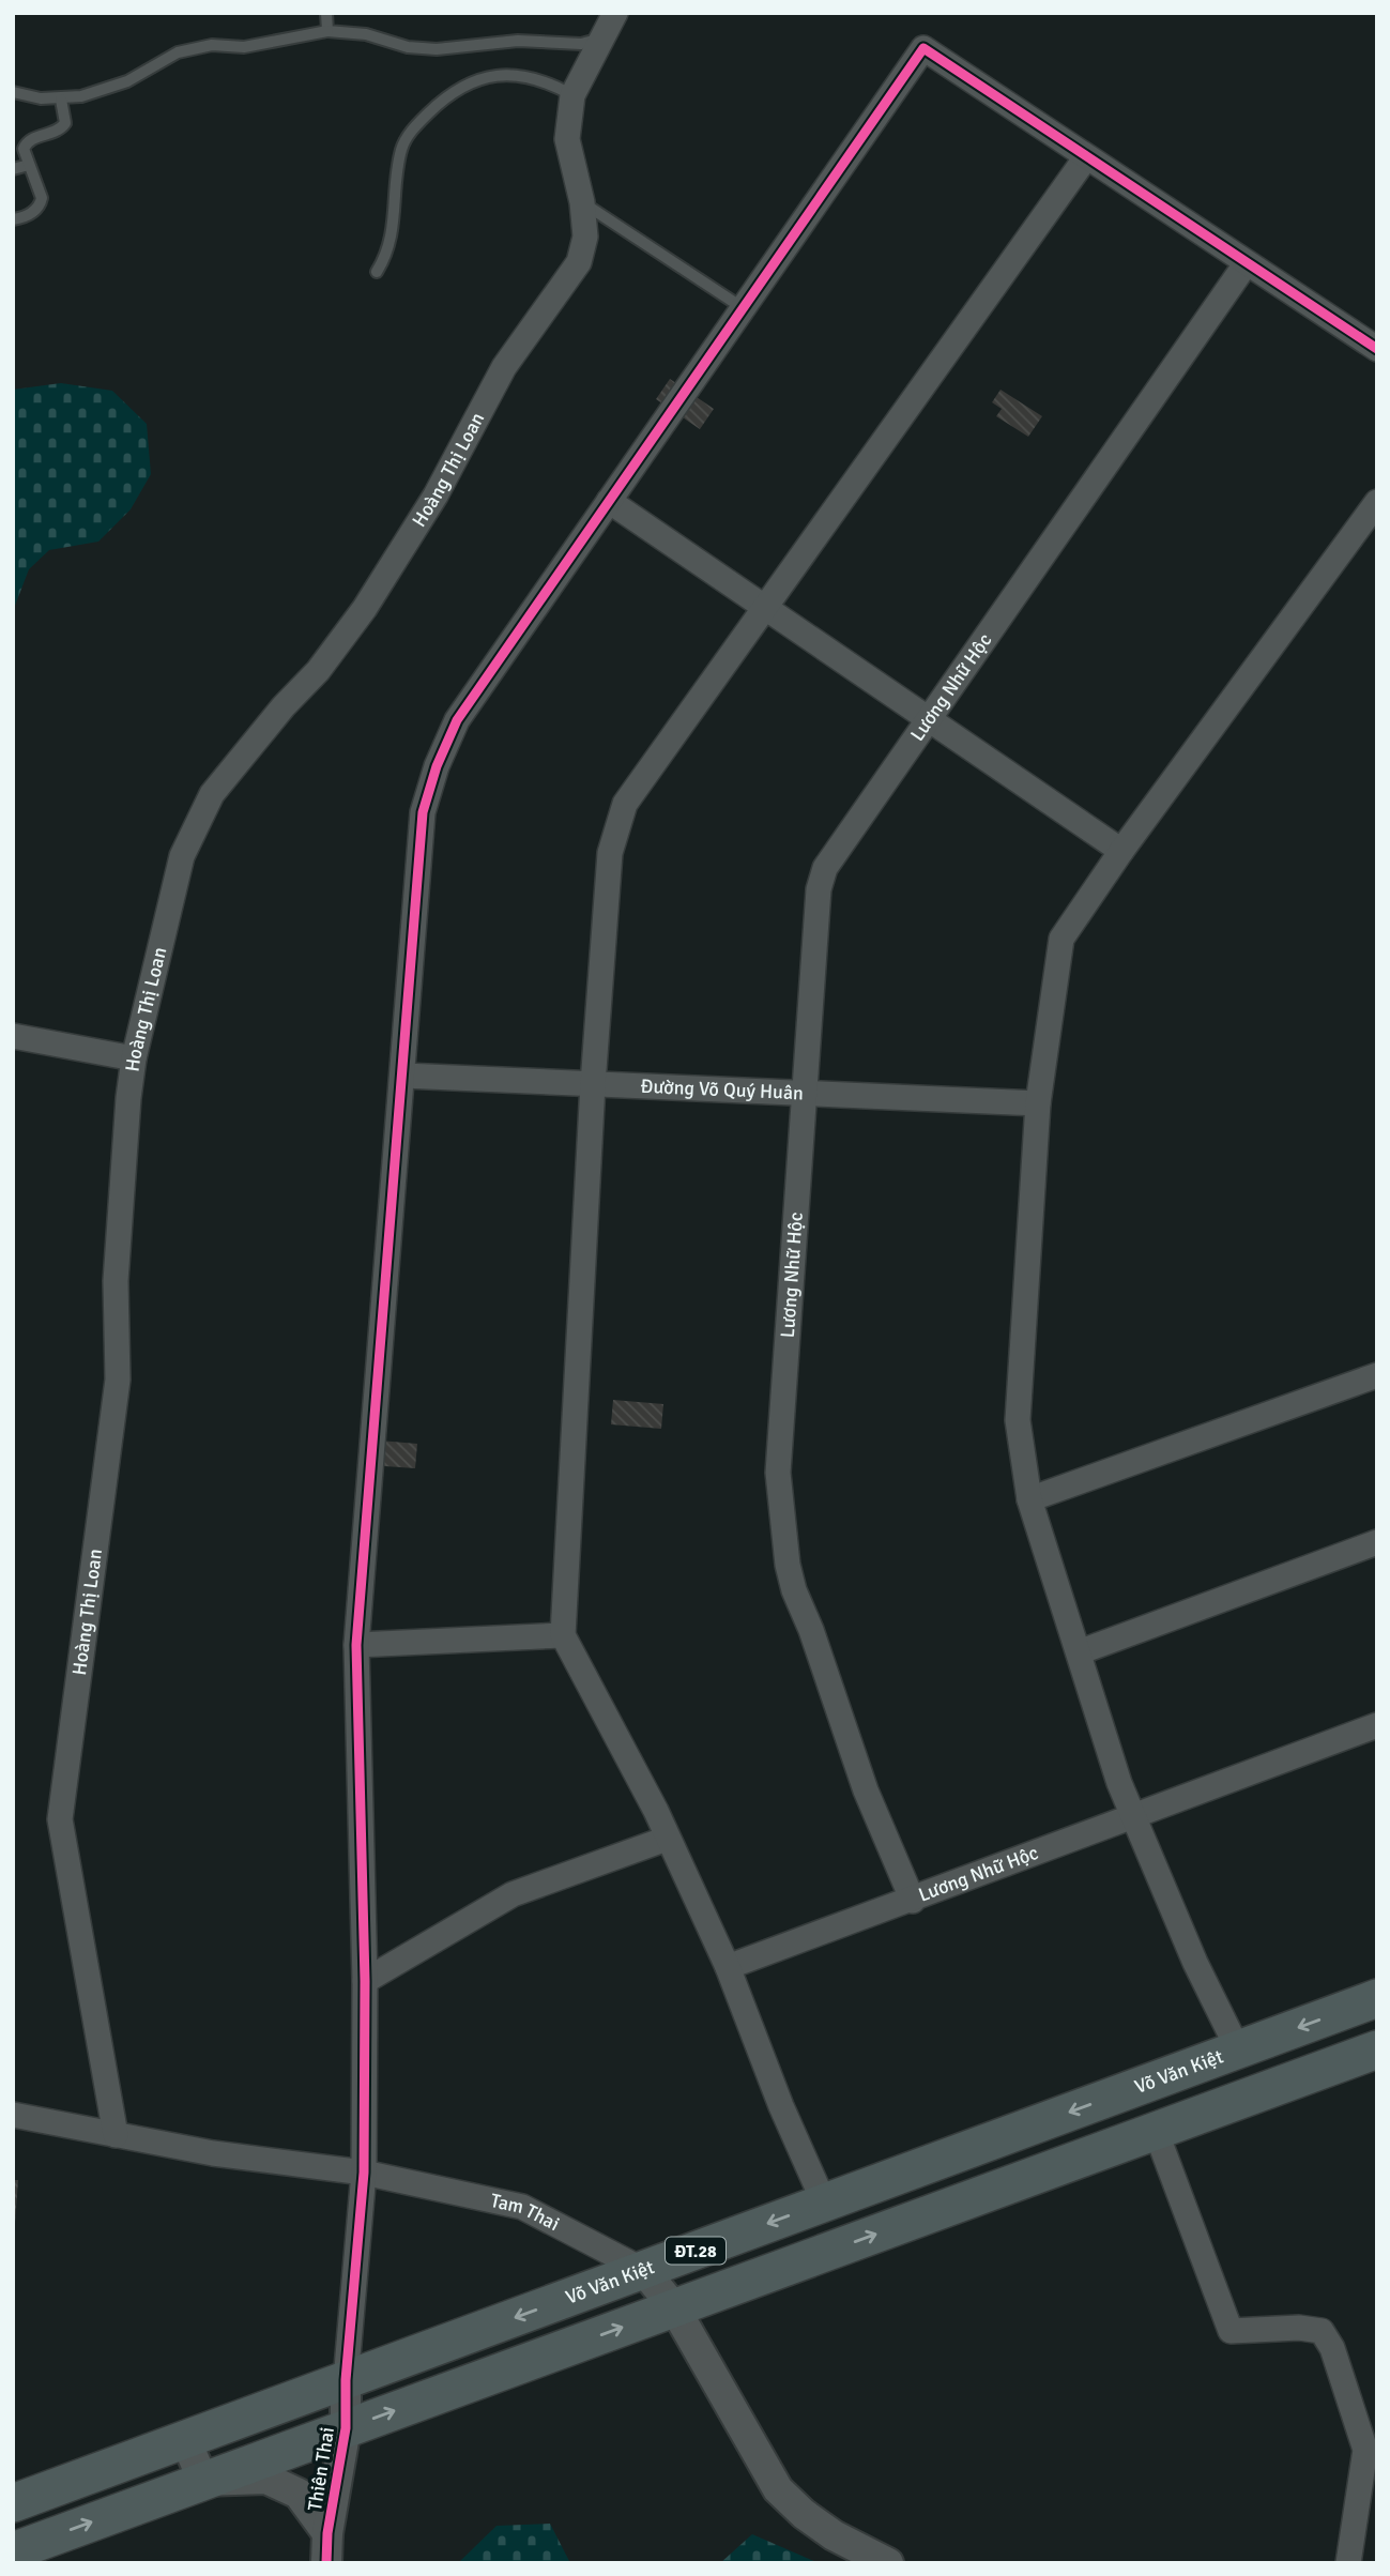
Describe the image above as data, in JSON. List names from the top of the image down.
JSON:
{
  "streets": {
    "main road": ["Võ Văn Kiệt", "ĐT.28"],
    "street": [
      "Hoàng Thị Loan",
      "Lương Nhữ Hộc",
      "Đường Võ Quý Huân",
      "Tam Thai",
      "Thiên Thai"
    ]
  },
  "crossings": [
    ["Hoàng Thị Loan", "Tam Thai"],
    ["Lương Nhữ Hộc", "Đường Võ Quý Huân"],
    ["Võ Văn Kiệt", "Tam Thai"],
    ["Võ Văn Kiệt", "Thiên Thai"],
    ["Tam Thai", "ĐT.28"],
    ["ĐT.28", "Thiên Thai"]
  ]
}
